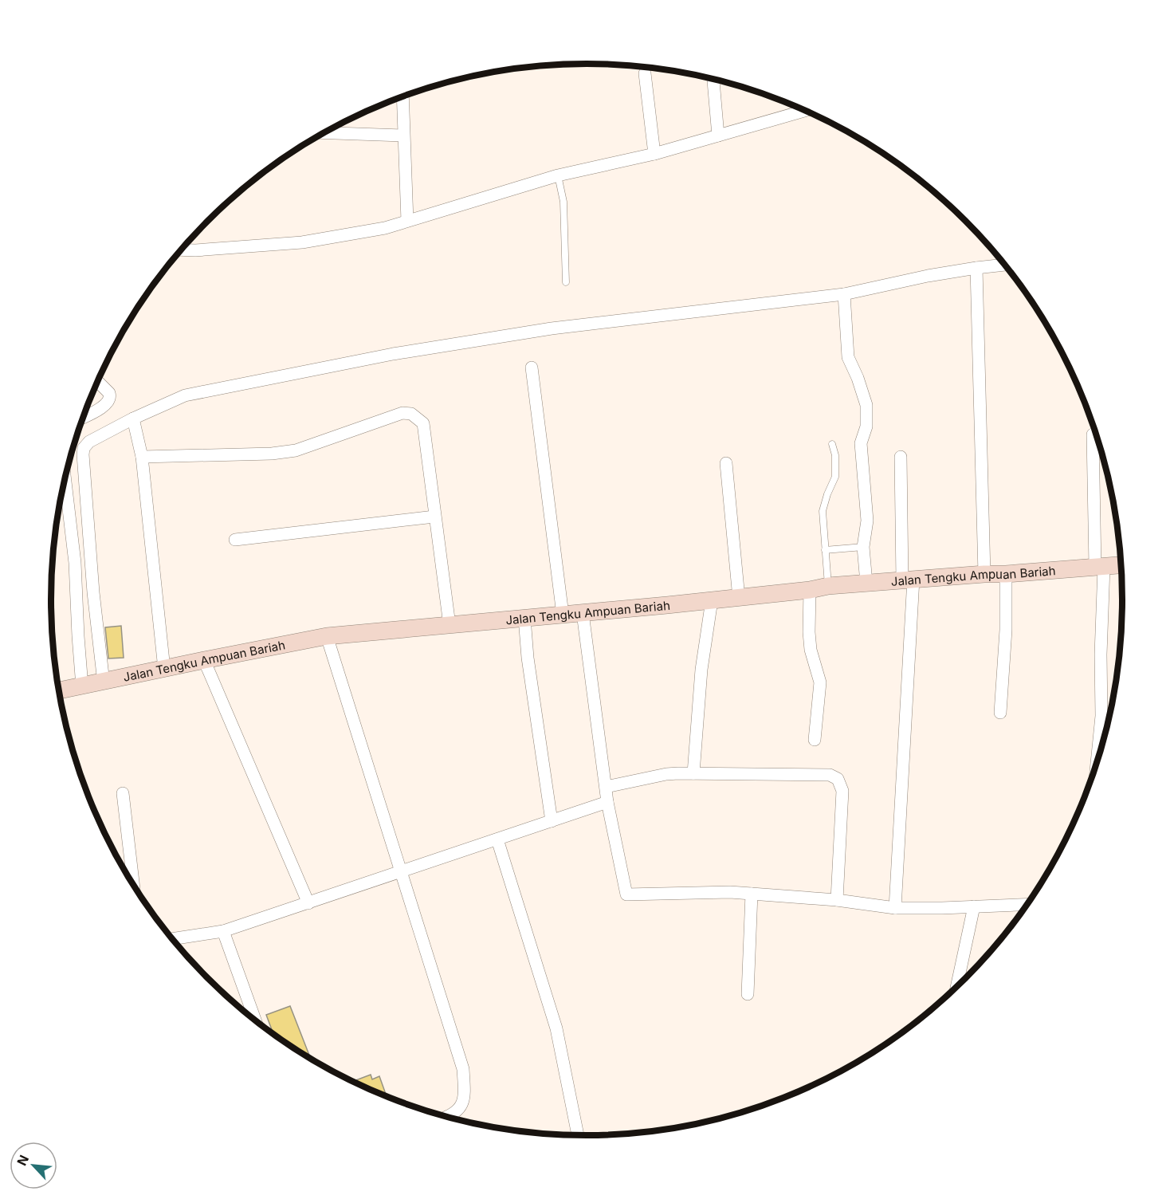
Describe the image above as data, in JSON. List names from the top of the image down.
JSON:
{
  "streets": {
    "main road": ["Jalan Tengku Ampuan Bariah"]
  },
  "north": "top left"
}
